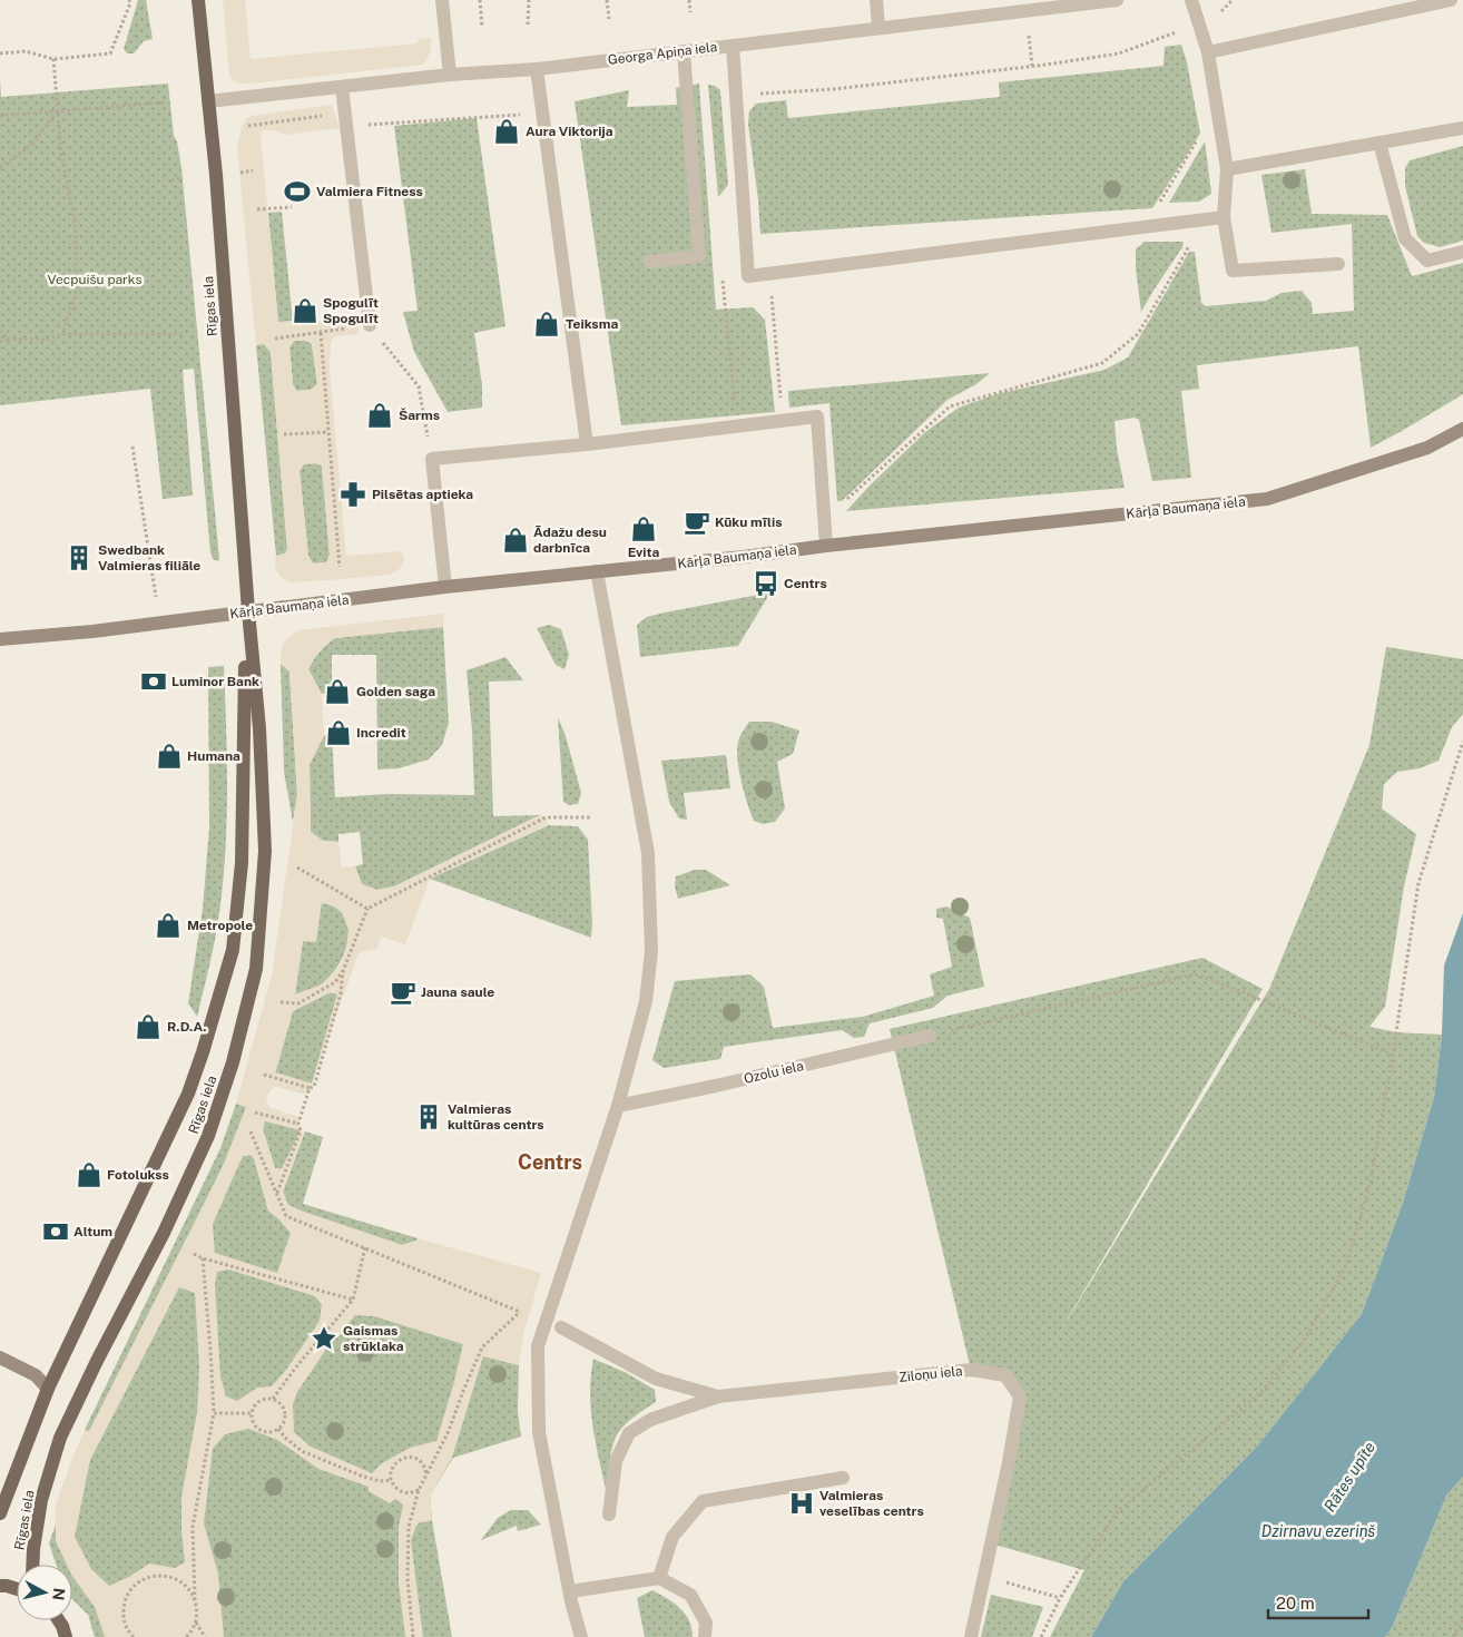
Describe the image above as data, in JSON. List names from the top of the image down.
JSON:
{
  "streets": {
    "main road": ["Rīgas iela"],
    "street": [
      "Georga Apiņa iela",
      "Kārļa Baumaņa iela",
      "Ozolu iela",
      "Ziloņu iela"
    ]
  },
  "crossings": [
    ["Georga Apiņa iela", "Rīgas iela"],
    ["Rīgas iela", "Kārļa Baumaņa iela"]
  ],
  "districts": ["Centrs"],
  "water": ["Rātes upīte", "Dzirnavu ezeriņš"],
  "parks": ["Vecpuišu parks"],
  "places": {
    "shop": [
      "Aura Viktorija",
      "Spogulīt Spogulīt",
      "Teiksma",
      "Šarms",
      "Evita",
      "Ādažu desu darbnīca",
      "Golden saga",
      "Incredit",
      "Humana",
      "Metropole",
      "R.D.A.",
      "Fotolukss"
    ],
    "sports": ["Valmiera Fitness"],
    "pharmacy": ["Pilsētas aptieka"],
    "cafe": ["Kūku mīlis", "Jauna saule"],
    "building": ["Swedbank Valmieras filiāle", "Valmieras kultūras centrs"],
    "bus stop": ["Centrs"],
    "bank": ["Luminor Bank", "Altum"],
    "place": ["Gaismas strūklaka"],
    "hospital": ["Valmieras veselības centrs"]
  },
  "scale_bar": "20 m",
  "north": "right"
}
